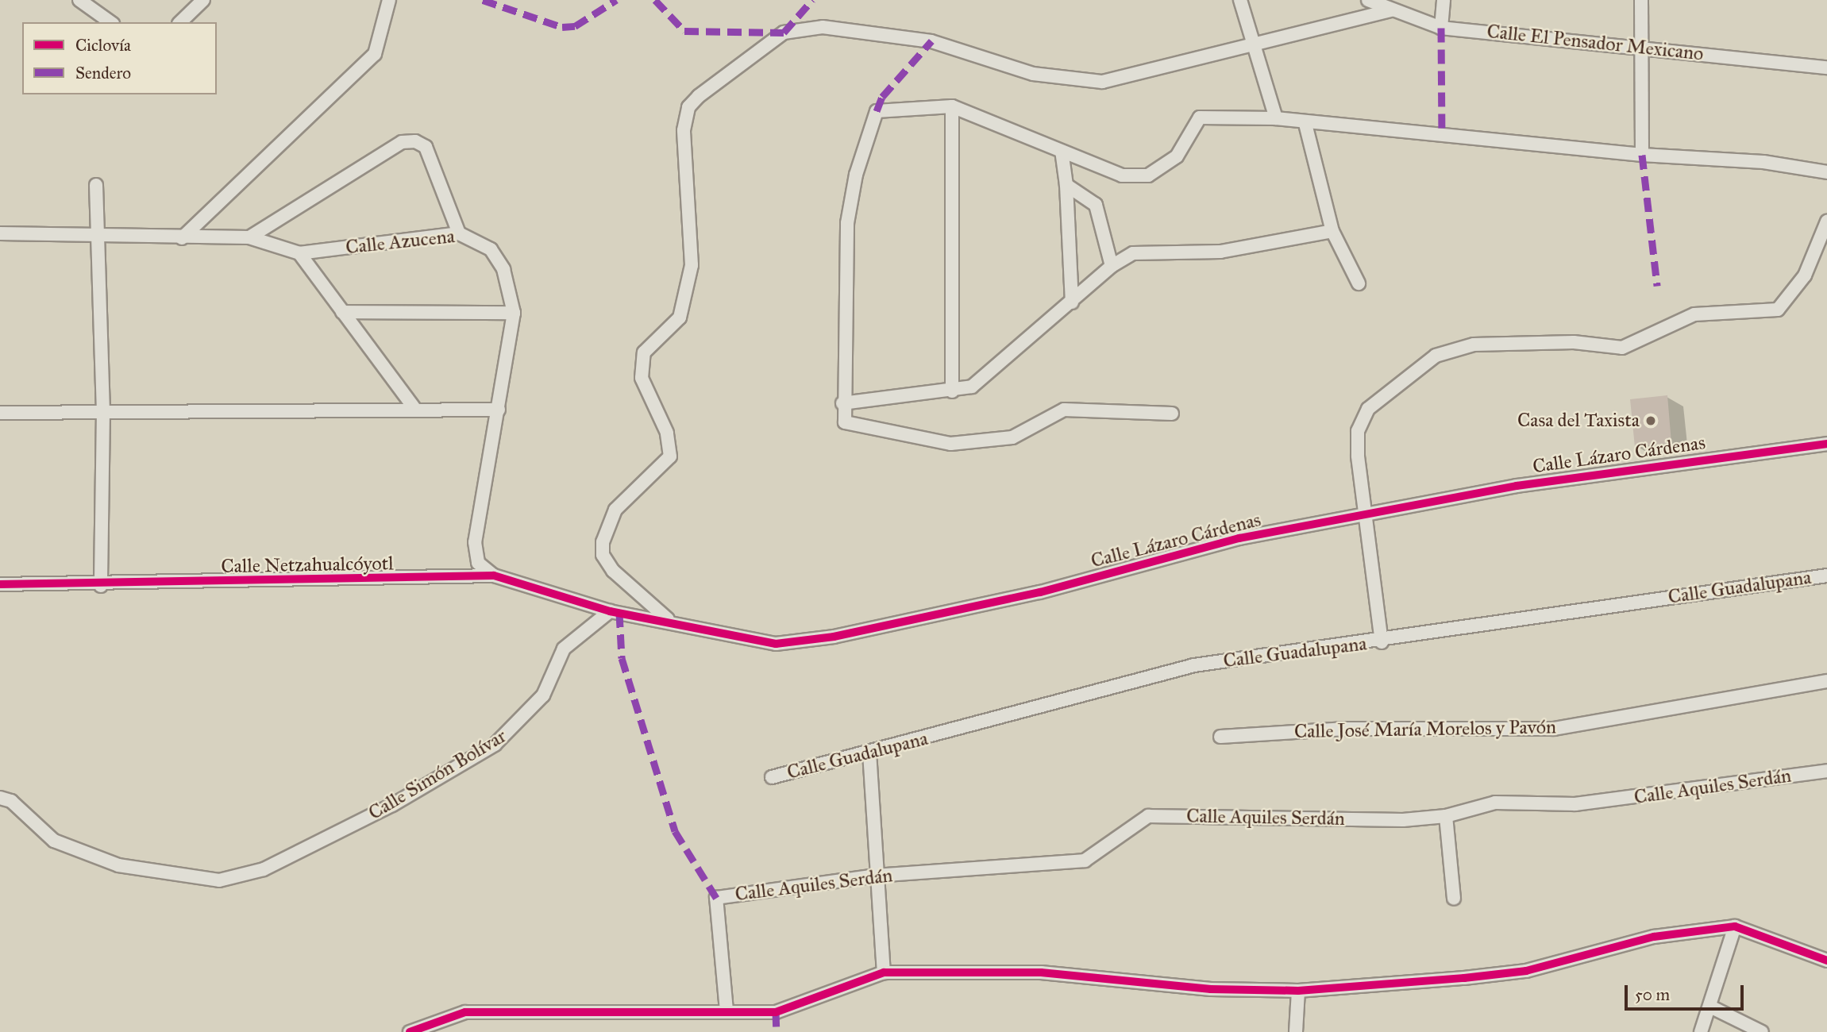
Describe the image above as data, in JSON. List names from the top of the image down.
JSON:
{
  "streets": {
    "street": [
      "Calle El Pensador Mexicano",
      "Calle Azucena",
      "Calle Lázaro Cárdenas",
      "Calle Netzahualcóyotl",
      "Calle Guadalupana",
      "Calle José María Morelos y Pavón",
      "Calle Simón Bolívar",
      "Calle Aquiles Serdán"
    ]
  },
  "crossings": [
    ["Calle Azucena", "Calle Netzahualcóyotl"],
    ["Calle Lázaro Cárdenas", "Calle Netzahualcóyotl"],
    ["Calle Lázaro Cárdenas", "Calle Simón Bolívar"],
    ["Calle Netzahualcóyotl", "Calle Simón Bolívar"]
  ],
  "places": ["Casa del Taxista"],
  "legend": ["Ciclovía", "Sendero"],
  "scale_bar": "50 m"
}
